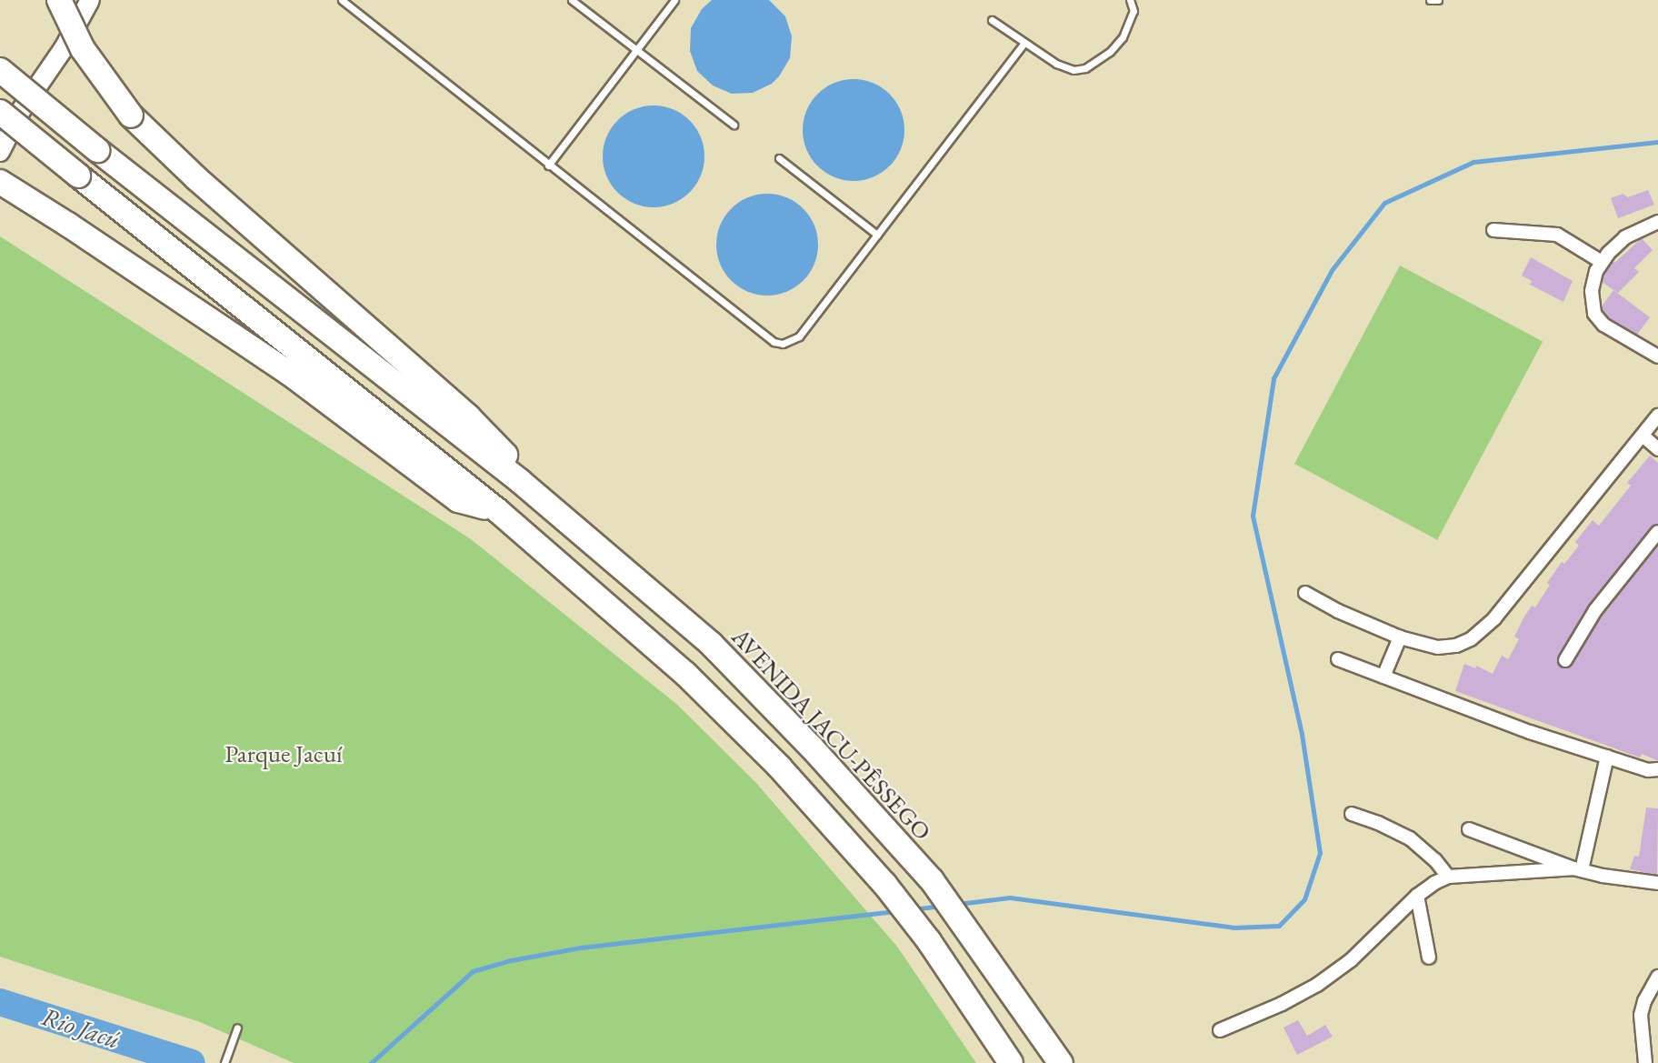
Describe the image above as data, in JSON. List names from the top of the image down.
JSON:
{
  "streets": {
    "highway": ["AVENIDA JACU-PÊSSEGO"]
  },
  "water": ["Rio Jacú"],
  "parks": ["Parque Jacuí"]
}
